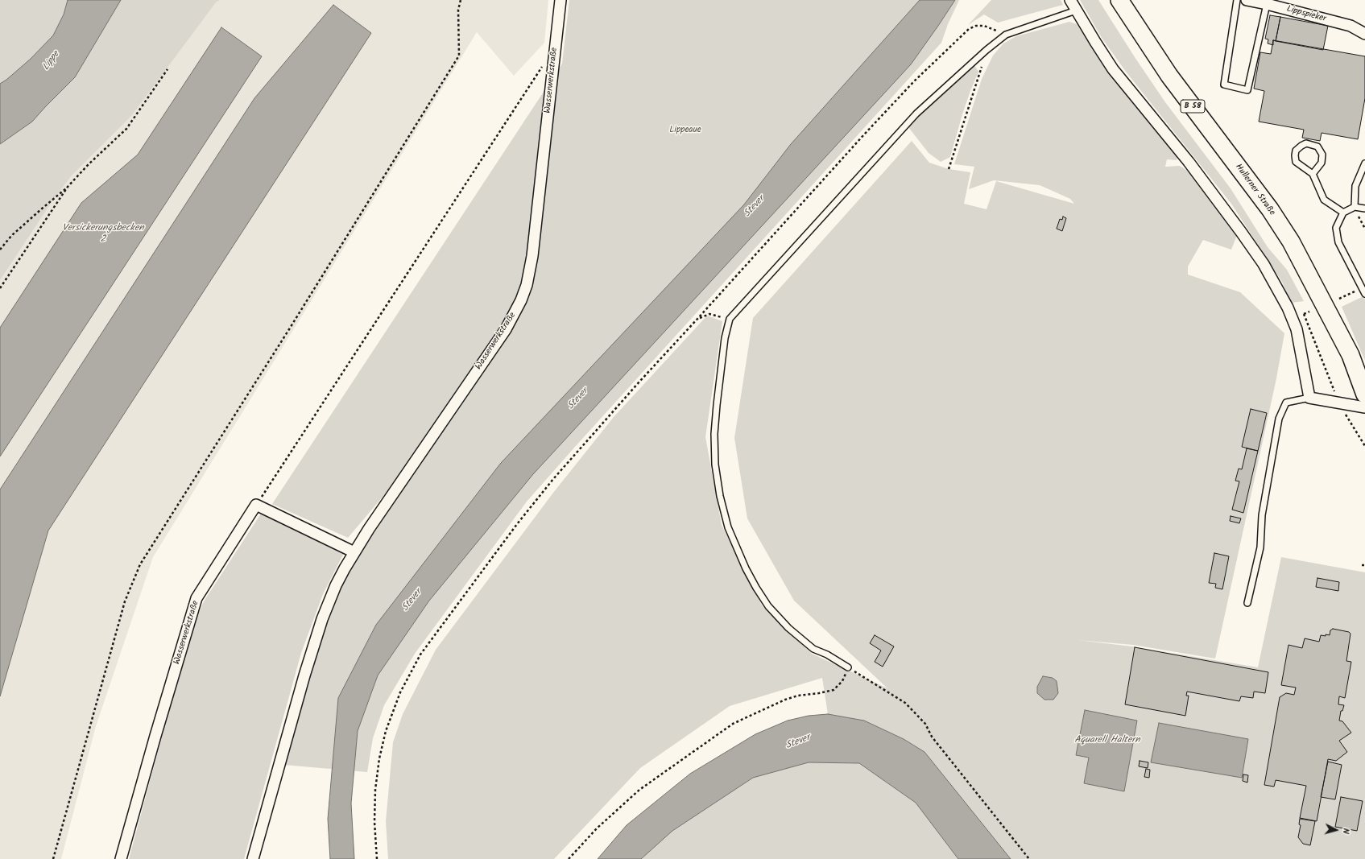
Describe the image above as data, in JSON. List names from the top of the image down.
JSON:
{
  "streets": {
    "main road": ["B 58", "Hullerner Straße"],
    "street": ["Lippspieker", "Wasserwerkstraße"]
  },
  "water": [
    "Lippe",
    "Stever",
    "Versickerungsbecken 2",
    "Aquarell Haltern"
  ],
  "parks": ["Lippeaue"],
  "north": "right"
}
